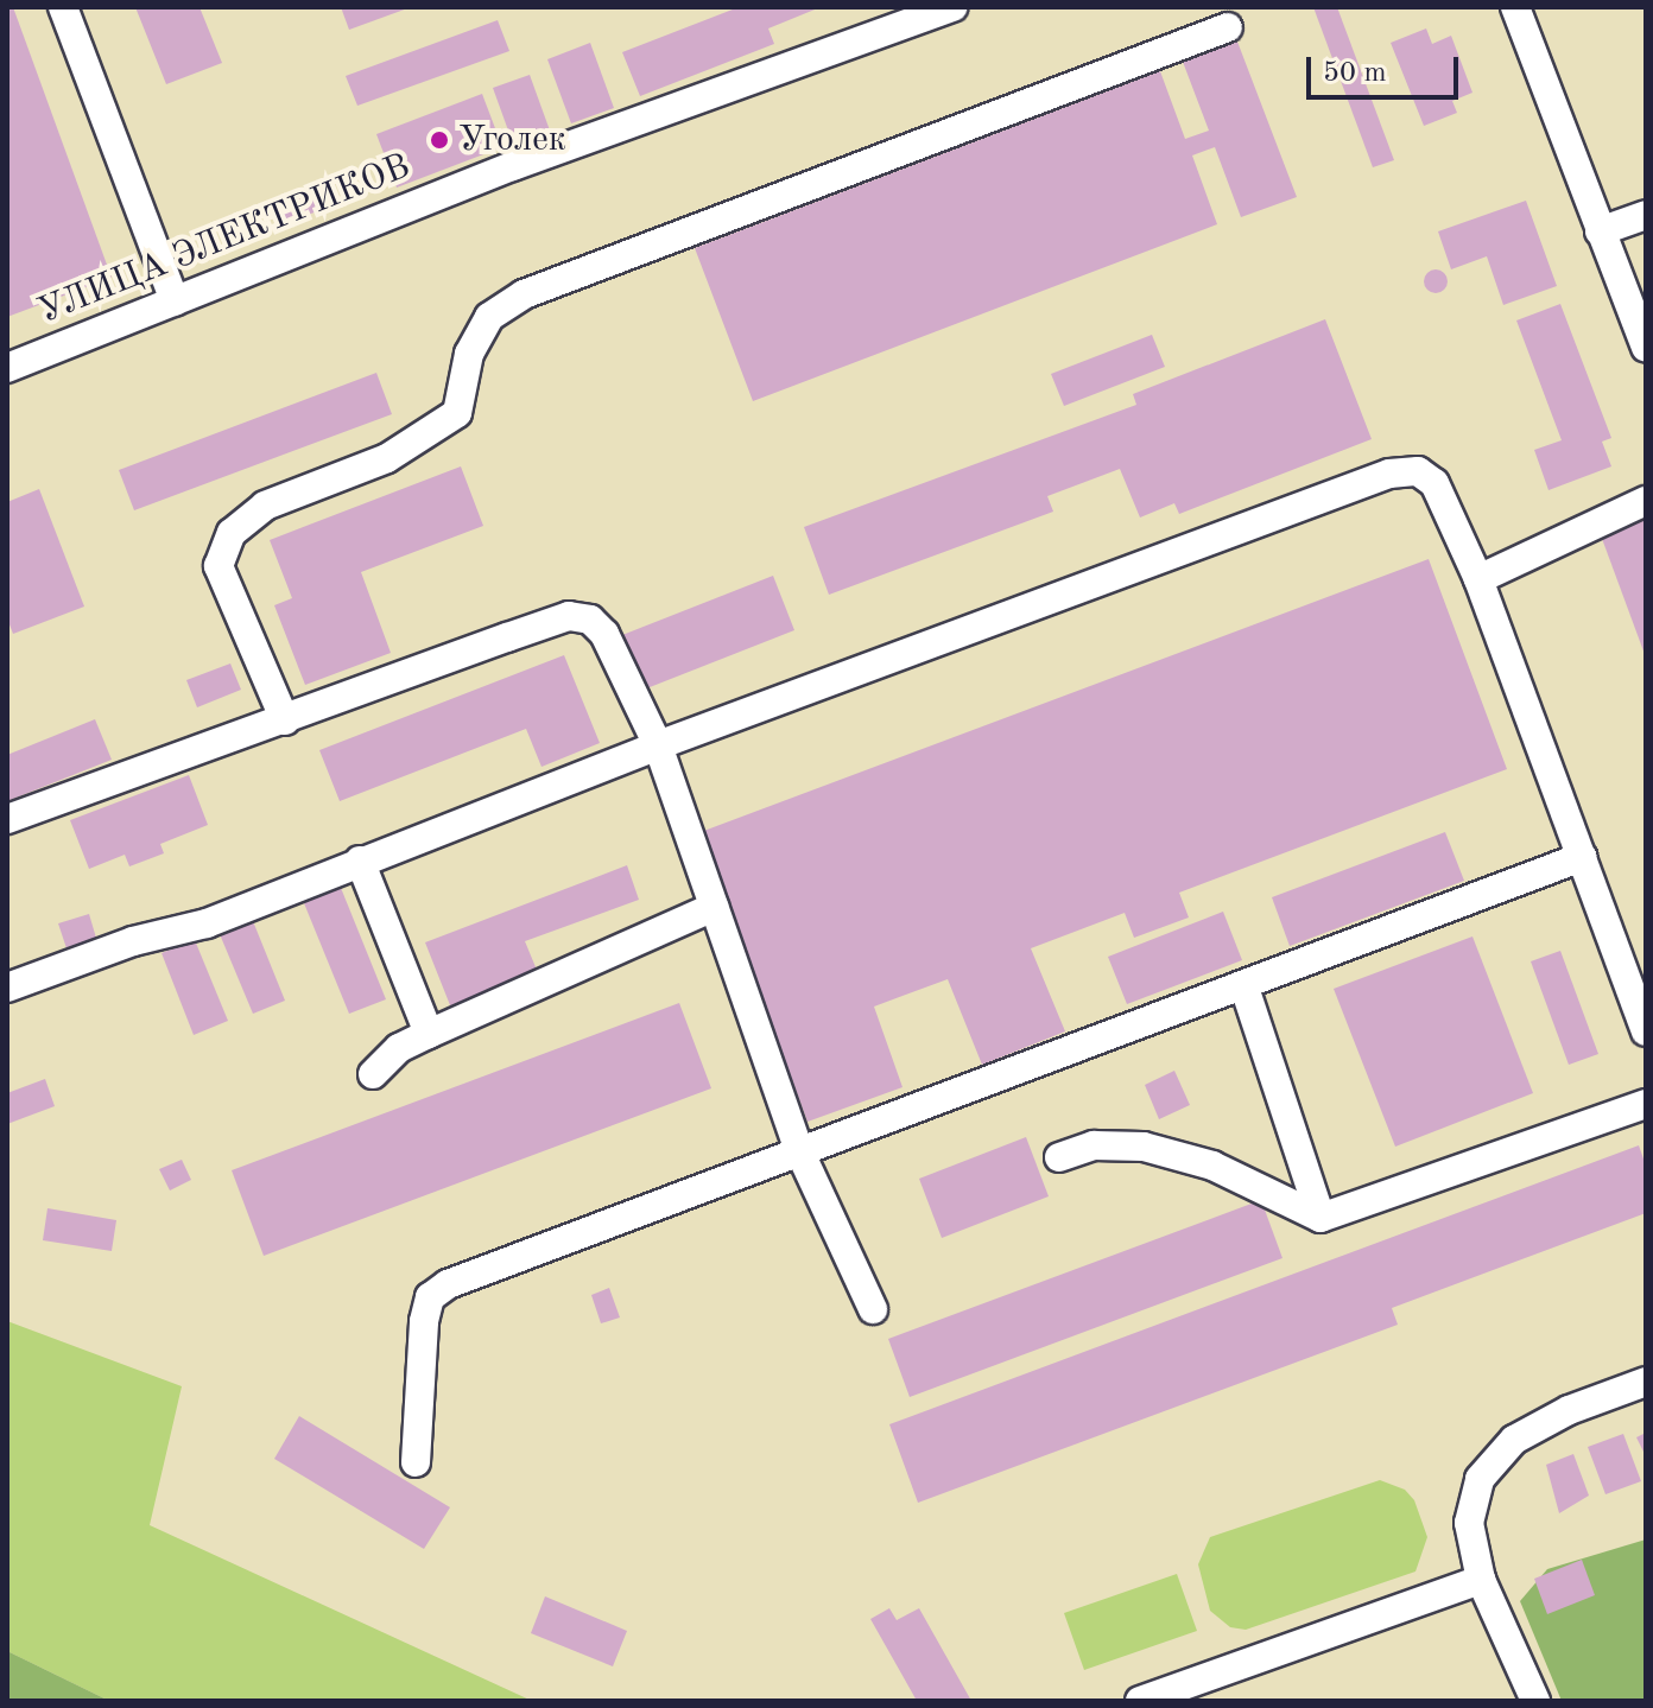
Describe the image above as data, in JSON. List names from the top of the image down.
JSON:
{
  "streets": {
    "street": ["УЛИЦА ЭЛЕКТРИКОВ"]
  },
  "places": ["Уголек"],
  "scale_bar": "50 m"
}
